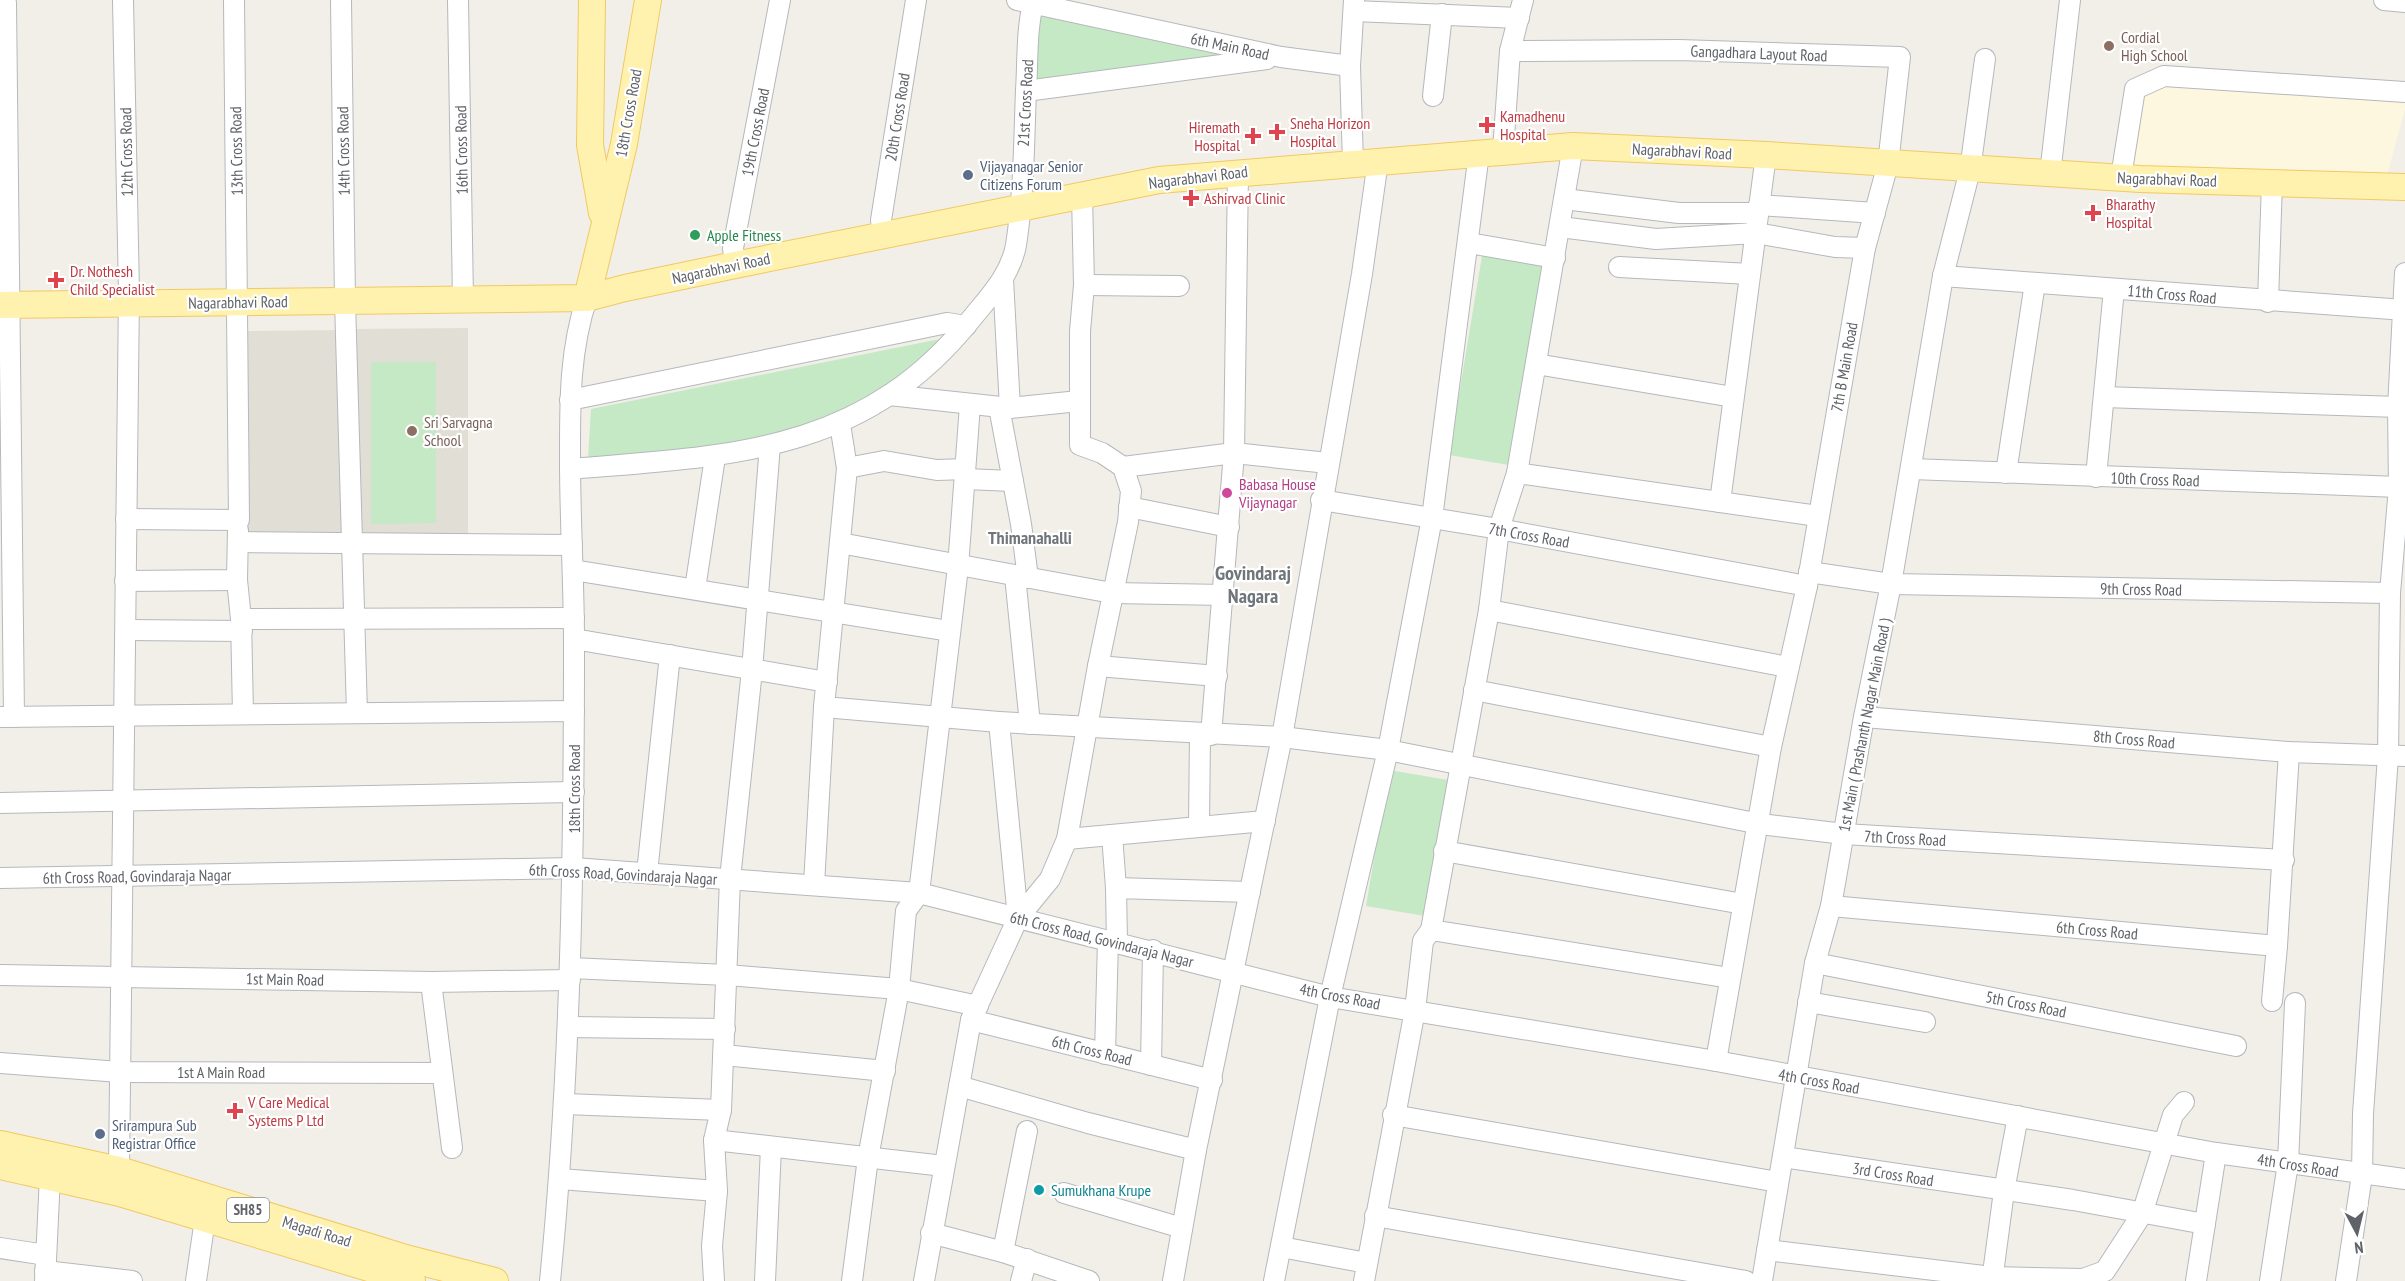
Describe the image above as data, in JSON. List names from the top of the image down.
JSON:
{
  "streets": {
    "main road": [
      "18th Cross Road",
      "Nagarabhavi Road",
      "SH85",
      "Magadi Road"
    ],
    "street": [
      "6th Main Road",
      "Gangadhara Layout Road",
      "21st Cross Road",
      "20th Cross Road",
      "19th Cross Road",
      "16th Cross Road",
      "13th Cross Road",
      "14th Cross Road",
      "12th Cross Road",
      "11th Cross Road",
      "7th B Main Road",
      "10th Cross Road",
      "7th Cross Road",
      "9th Cross Road",
      "1st Main ( Prashanth Nagar Main Road )",
      "8th Cross Road",
      "6th Cross Road, Govindaraja Nagar",
      "6th Cross Road",
      "1st Main Road",
      "4th Cross Road",
      "5th Cross Road",
      "1st A Main Road",
      "3rd Cross Road"
    ]
  },
  "crossings": [
    ["6th Main Road", "21st Cross Road"],
    ["Gangadhara Layout Road", "Nagarabhavi Road"],
    ["Gangadhara Layout Road", "7th B Main Road"],
    ["21st Cross Road", "Nagarabhavi Road"],
    ["18th Cross Road", "Nagarabhavi Road"],
    ["18th Cross Road", "6th Cross Road, Govindaraja Nagar"],
    ["18th Cross Road", "1st Main Road"],
    ["20th Cross Road", "Nagarabhavi Road"],
    ["19th Cross Road", "Nagarabhavi Road"],
    ["16th Cross Road", "Nagarabhavi Road"],
    ["13th Cross Road", "Nagarabhavi Road"],
    ["14th Cross Road", "Nagarabhavi Road"],
    ["Nagarabhavi Road", "12th Cross Road"],
    ["Nagarabhavi Road", "7th B Main Road"],
    ["Nagarabhavi Road", "1st Main ( Prashanth Nagar Main Road )"],
    ["12th Cross Road", "6th Cross Road, Govindaraja Nagar"],
    ["12th Cross Road", "1st Main Road"],
    ["12th Cross Road", "1st A Main Road"],
    ["12th Cross Road", "Magadi Road"],
    ["11th Cross Road", "1st Main ( Prashanth Nagar Main Road )"],
    ["7th B Main Road", "7th Cross Road"],
    ["7th B Main Road", "4th Cross Road"],
    ["10th Cross Road", "1st Main ( Prashanth Nagar Main Road )"],
    ["7th Cross Road", "9th Cross Road"],
    ["7th Cross Road", "1st Main ( Prashanth Nagar Main Road )"],
    ["9th Cross Road", "1st Main ( Prashanth Nagar Main Road )"],
    ["1st Main ( Prashanth Nagar Main Road )", "8th Cross Road"],
    ["1st Main ( Prashanth Nagar Main Road )", "6th Cross Road"],
    ["1st Main ( Prashanth Nagar Main Road )", "4th Cross Road"],
    ["1st Main ( Prashanth Nagar Main Road )", "5th Cross Road"],
    ["1st Main ( Prashanth Nagar Main Road )", "3rd Cross Road"],
    ["6th Cross Road, Govindaraja Nagar", "4th Cross Road"],
    ["6th Cross Road", "1st Main Road"]
  ],
  "districts": ["Thimanahalli", "Govindaraj Nagara"],
  "places": {
    "other": [
      "Cordial High School",
      "Vijayanagar Senior Citizens Forum",
      "Apple Fitness",
      "Sri Sarvagna School",
      "Babasa House Vijaynagar",
      "Srirampura Sub Registrar Office",
      "Sumukhana Krupe"
    ],
    "health": [
      "Kamadhenu Hospital",
      "Sneha Horizon Hospital",
      "Hiremath Hospital",
      "Ashirvad Clinic",
      "Bharathy Hospital",
      "Dr. Nothesh Child Specialist",
      "V Care Medical Systems P Ltd"
    ]
  },
  "north": "bottom"
}
